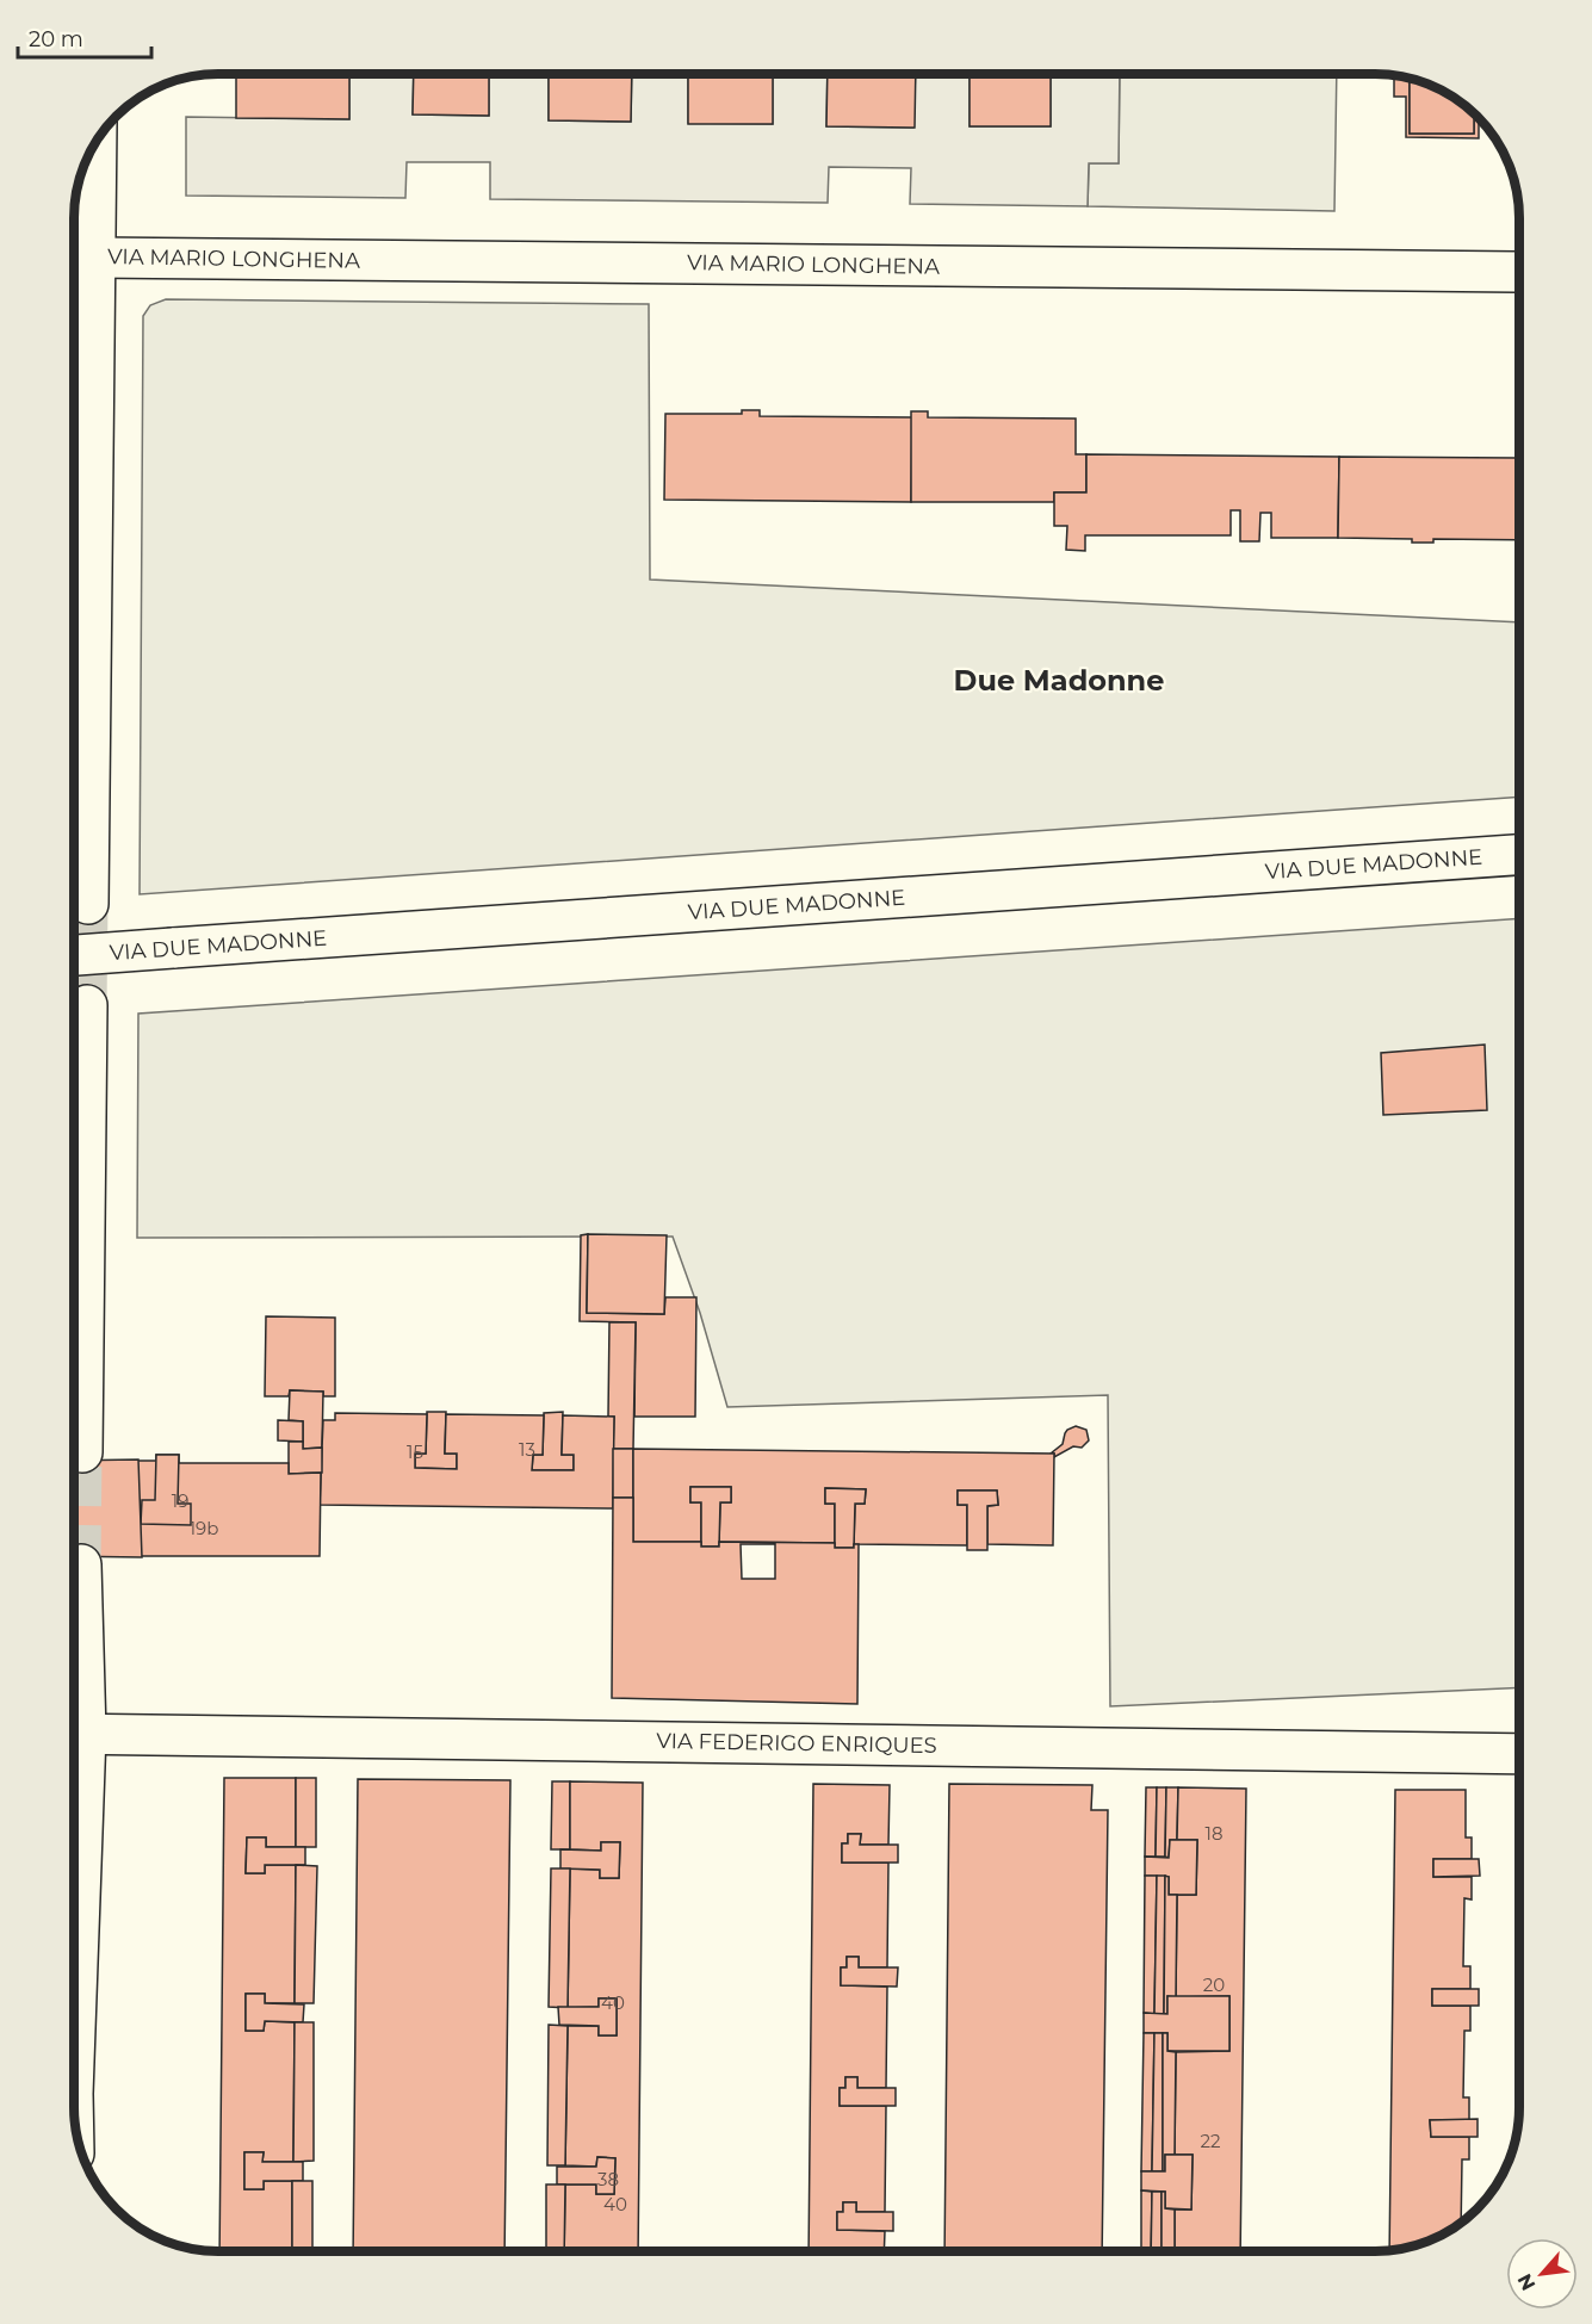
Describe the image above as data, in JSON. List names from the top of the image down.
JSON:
{
  "streets": {
    "street": ["VIA MARIO LONGHENA", "VIA DUE MADONNE", "VIA FEDERIGO ENRIQUES"]
  },
  "districts": ["Due Madonne"],
  "house_numbers": [
    "13",
    "15",
    "19",
    "19b",
    "18",
    "20",
    "40",
    "22",
    "38",
    "40"
  ],
  "scale_bar": "20 m",
  "north": "bottom left"
}
